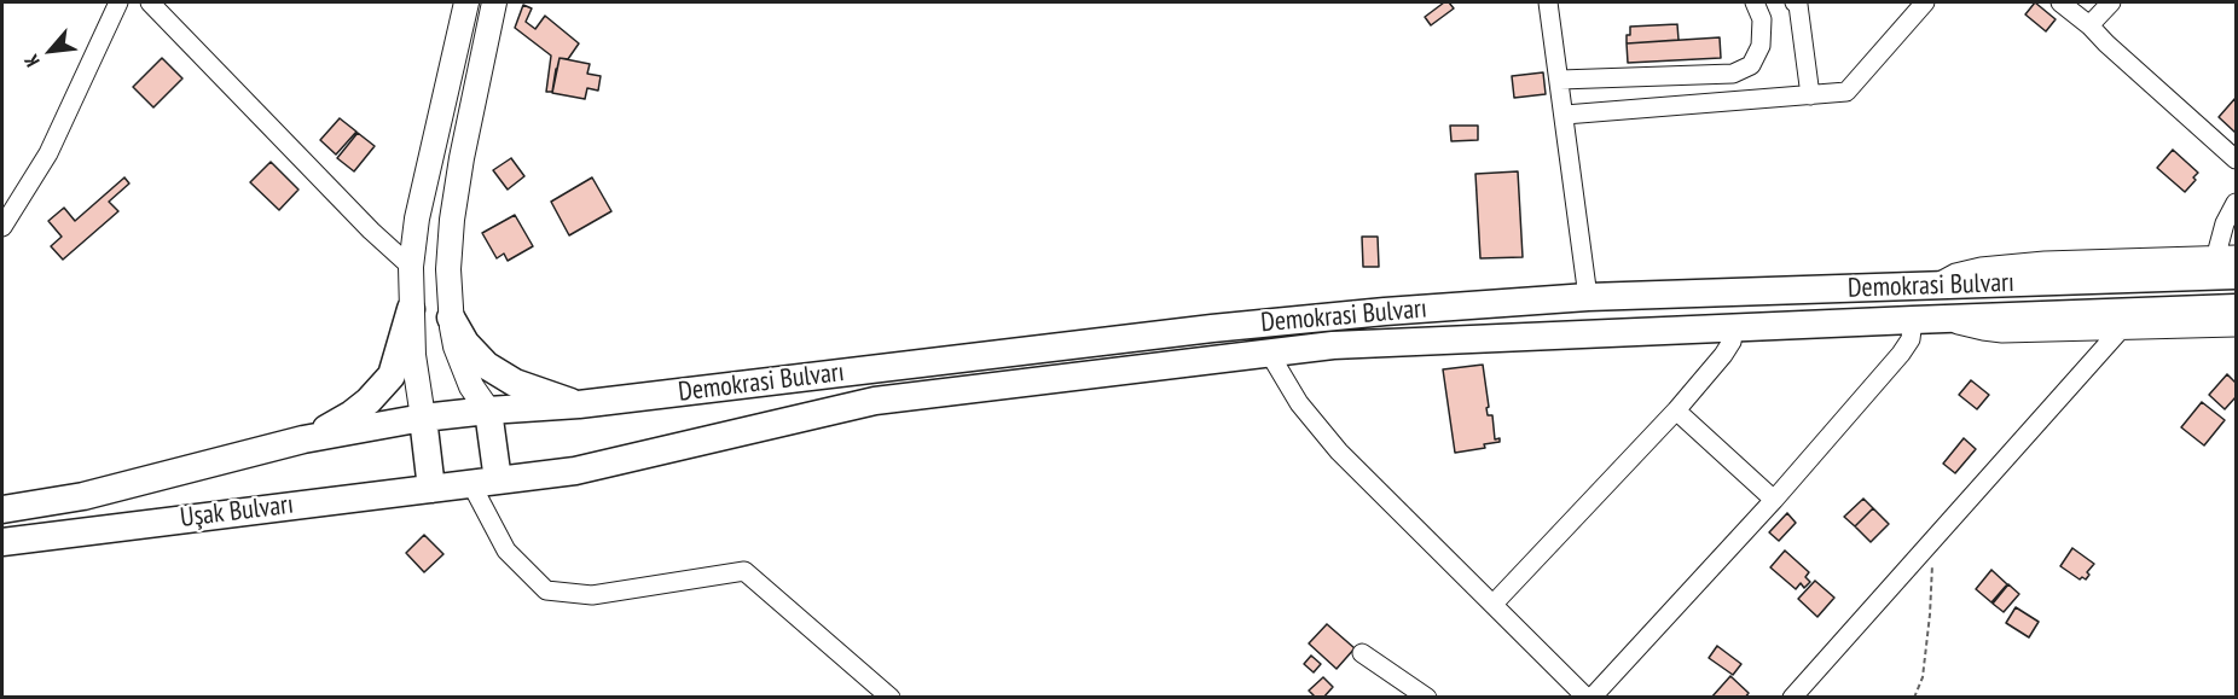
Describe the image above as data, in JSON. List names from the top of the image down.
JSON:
{
  "streets": {
    "highway": ["Demokrasi Bulvarı", "Uşak Bulvarı"]
  },
  "crossings": [
    ["Demokrasi Bulvarı", "Uşak Bulvarı"]
  ],
  "north": "bottom left"
}
